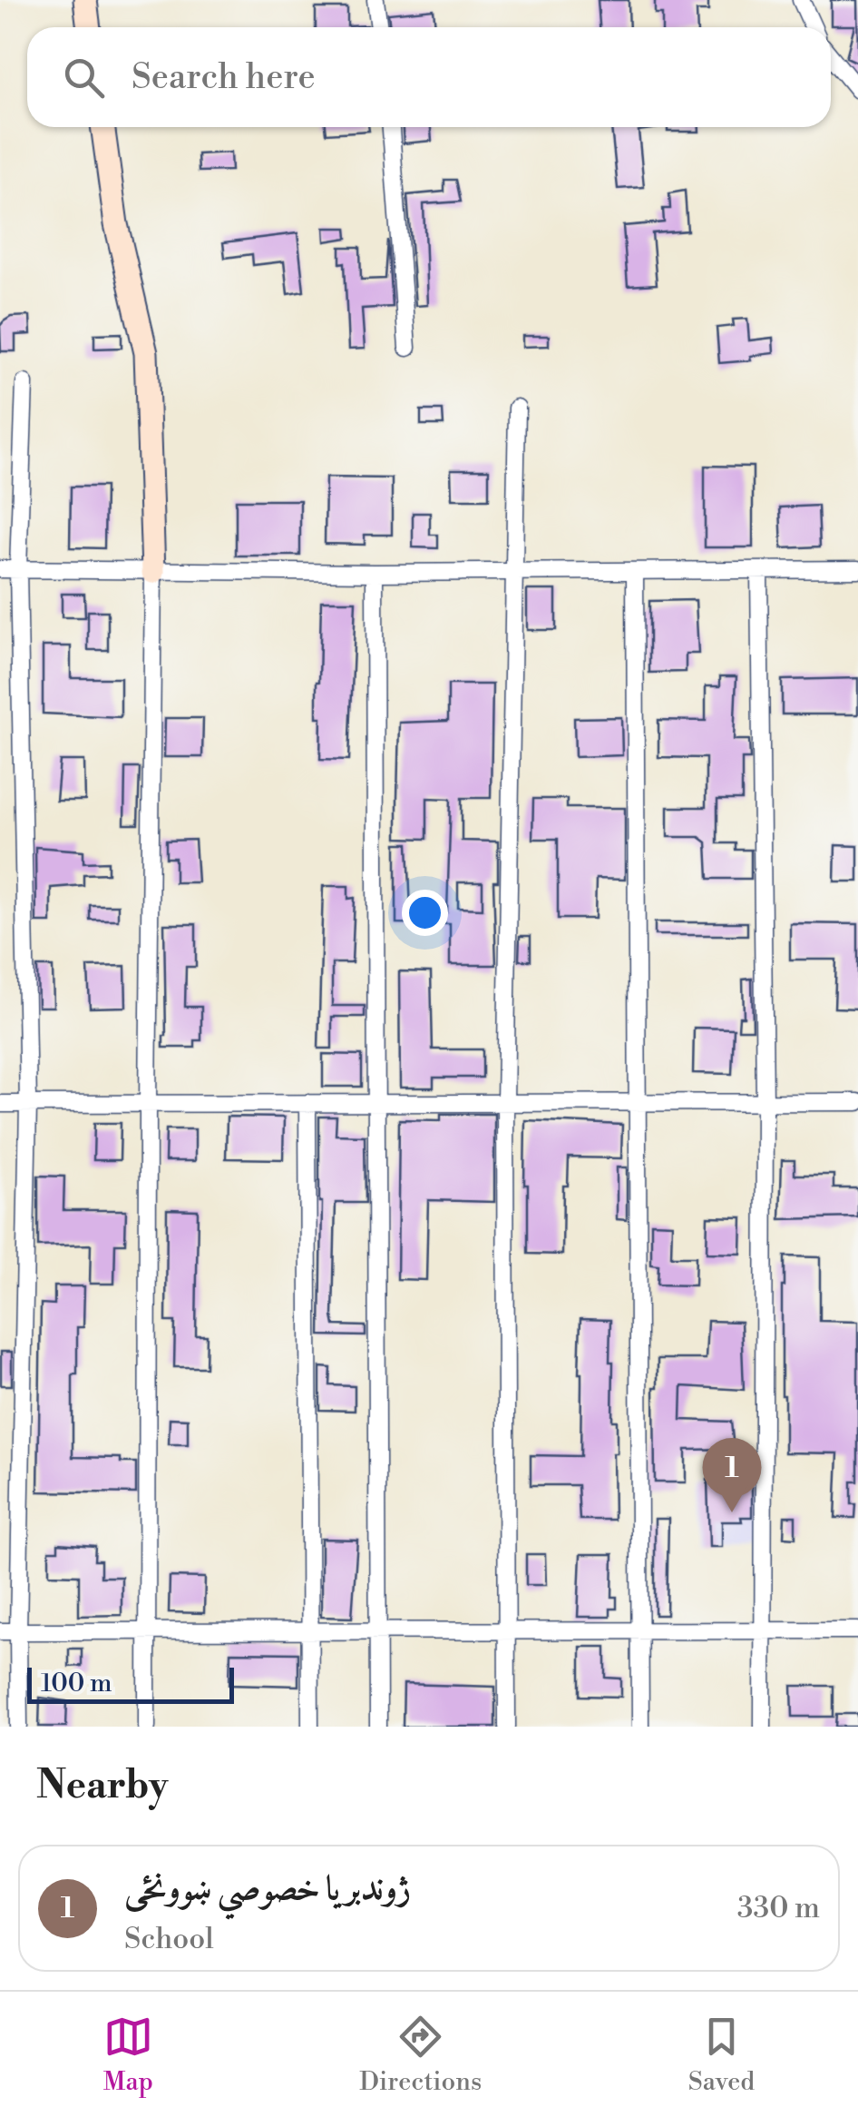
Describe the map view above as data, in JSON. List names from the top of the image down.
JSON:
{
  "scale_bar": "100 m",
  "page": {
    "search": "Search here",
    "pins": "1",
    "scale": "100 m",
    "heading": "Nearby",
    "list": [
      {
        "mark": "1",
        "name": "ژوندبریا خصوصي ښوونځی",
        "note": "School",
        "value": "330 m"
      }
    ],
    "nav": ["Map", "Directions", "Saved"]
  }
}
